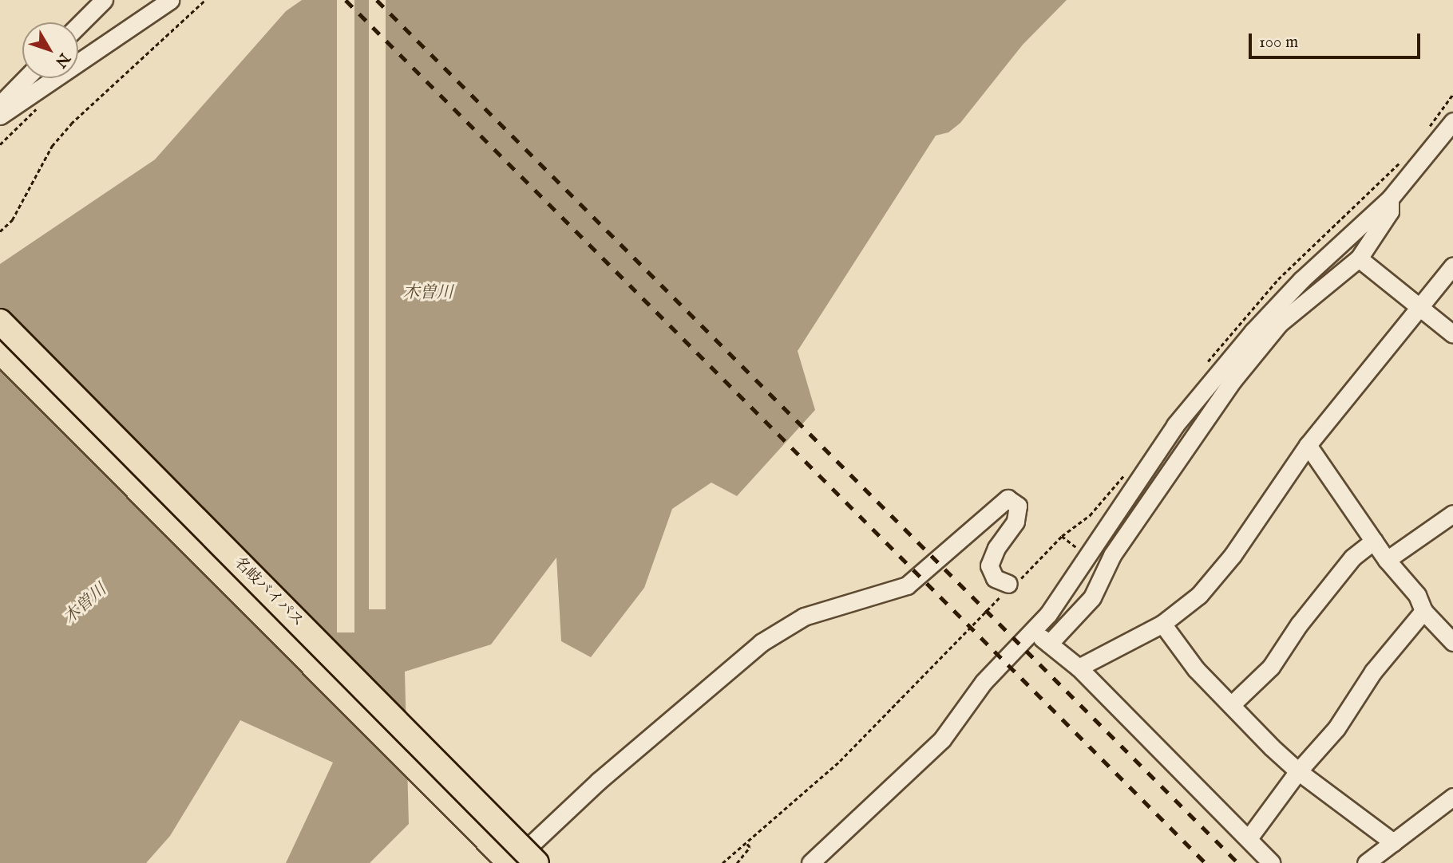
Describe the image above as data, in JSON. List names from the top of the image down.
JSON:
{
  "streets": {
    "highway": ["名岐バイパス"]
  },
  "water": ["木曽川"],
  "scale_bar": "100 m",
  "north": "bottom right"
}
